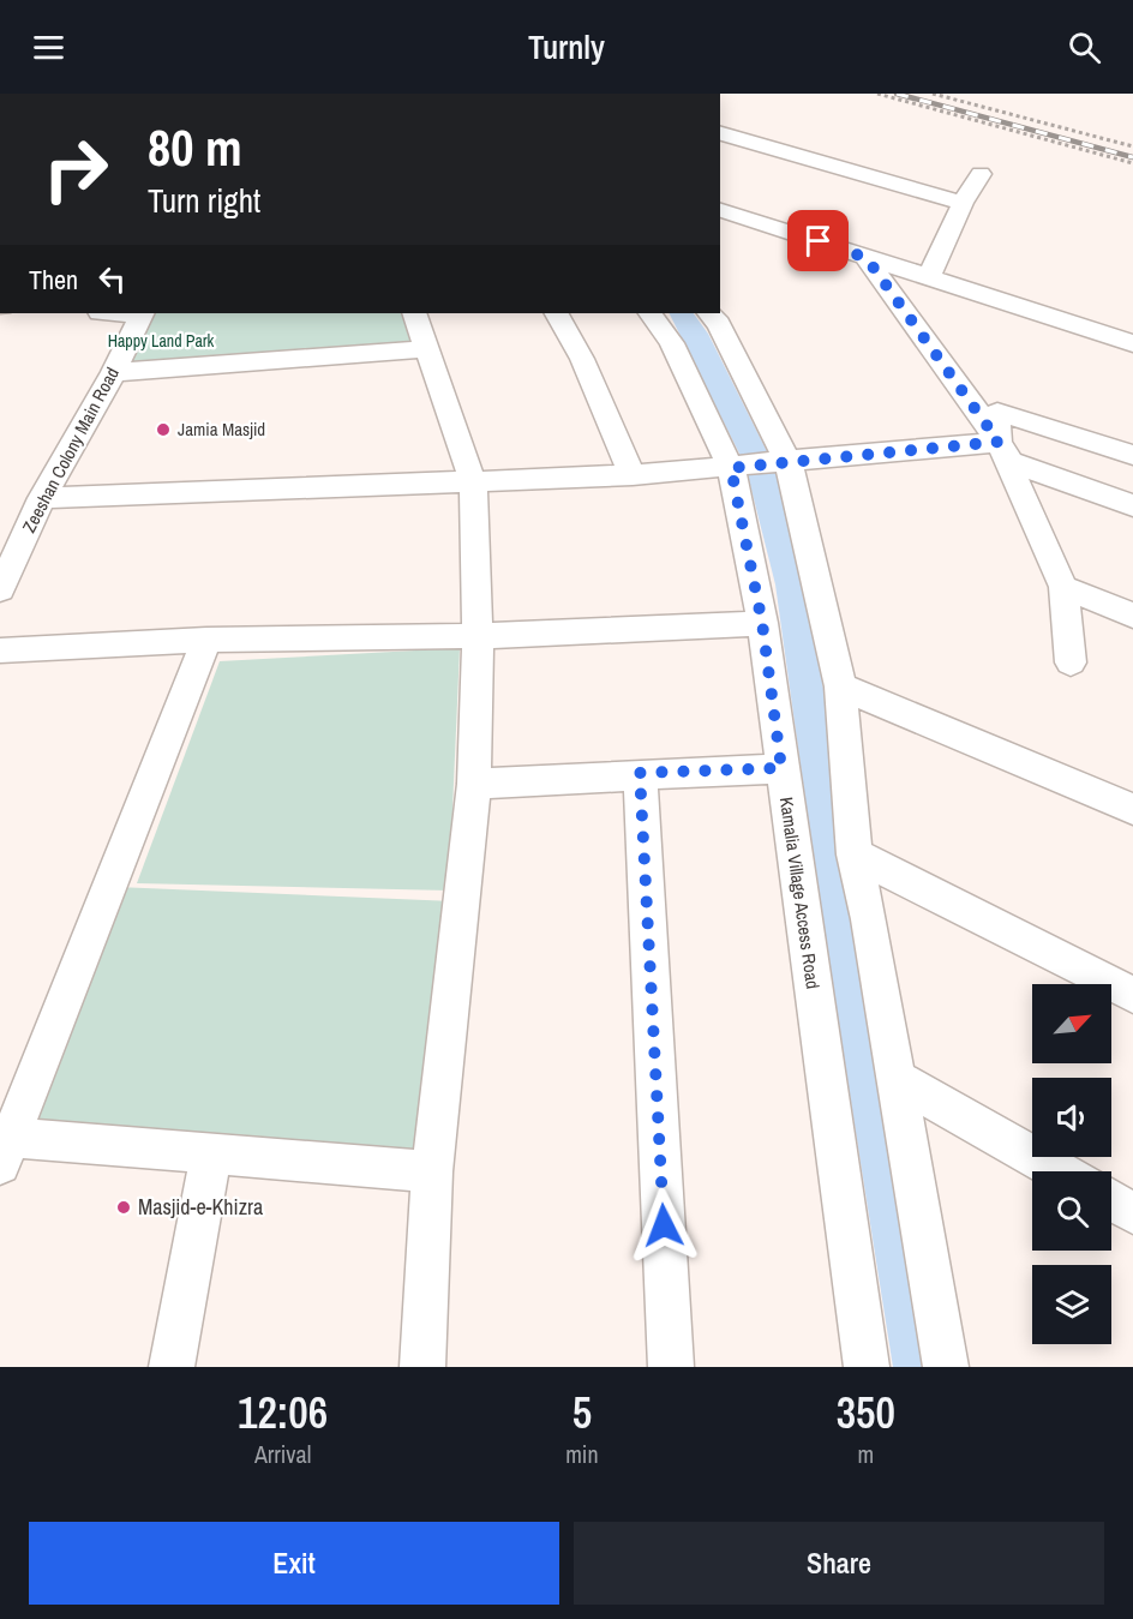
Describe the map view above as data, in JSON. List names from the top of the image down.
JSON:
{
  "streets": {
    "street": ["Zeeshan Colony Main Road", "Kamalia Village Access Road"]
  },
  "parks": ["Happy Land Park"],
  "places": ["Jamia Masjid", "Masjid-e-Khizra"],
  "north": "top right",
  "page": {
    "header": "Turnly",
    "turn": ["80 m", "Turn right"],
    "then": "Then",
    "eta": [
      "12:06",
      "Arrival",
      "5",
      "min",
      "350",
      "m"
    ],
    "buttons": ["Exit", "Share"]
  }
}
